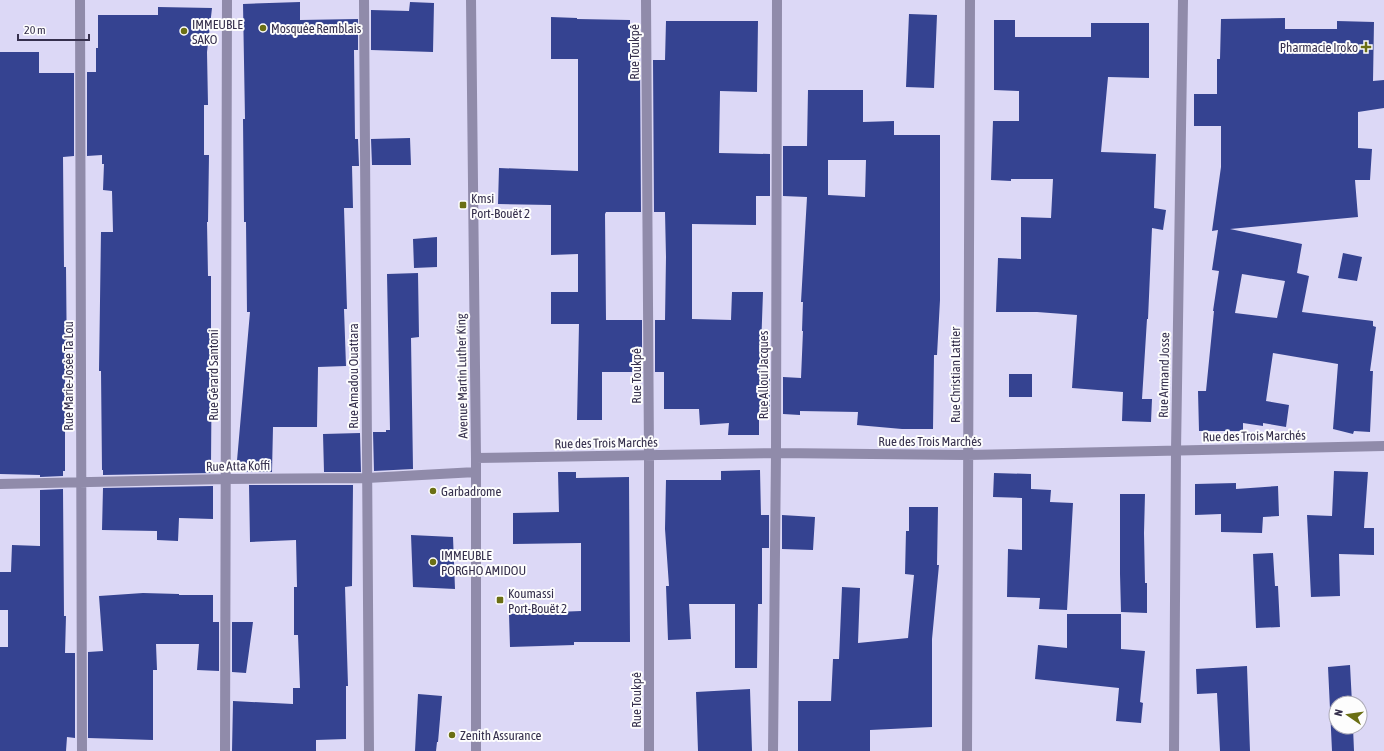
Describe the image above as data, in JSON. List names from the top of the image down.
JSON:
{
  "streets": {
    "street": [
      "Rue Toukpê",
      "Rue Gérard Santoni",
      "Rue Alloui Jacques",
      "Rue Christian Lattier",
      "Rue Armand Josse",
      "Rue Marie-Josée Ta Lou",
      "Rue Amadou Ouattara",
      "Avenue Martin Luther King",
      "Rue des Trois Marchés",
      "Rue Atta Koffi"
    ]
  },
  "crossings": [
    ["Rue Toukpê", "Rue des Trois Marchés"],
    ["Rue Gérard Santoni", "Rue Atta Koffi"],
    ["Rue Alloui Jacques", "Rue des Trois Marchés"],
    ["Rue Christian Lattier", "Rue des Trois Marchés"],
    ["Rue Armand Josse", "Rue des Trois Marchés"],
    ["Rue Marie-Josée Ta Lou", "Rue Atta Koffi"],
    ["Rue Amadou Ouattara", "Rue Atta Koffi"],
    ["Avenue Martin Luther King", "Rue des Trois Marchés"],
    ["Avenue Martin Luther King", "Rue Atta Koffi"]
  ],
  "places": {
    "other": [
      "Mosquée Remblais",
      "IMMEUBLE SAKO",
      "Garbadrome",
      "IMMEUBLE PORGHO AMIDOU",
      "Zenith Assurance"
    ],
    "health": ["Pharmacie Iroko"],
    "transit": ["Kmsi Port-Bouët 2", "Koumassi Port-Bouët 2"]
  },
  "scale_bar": "20 m",
  "north": "left"
}
